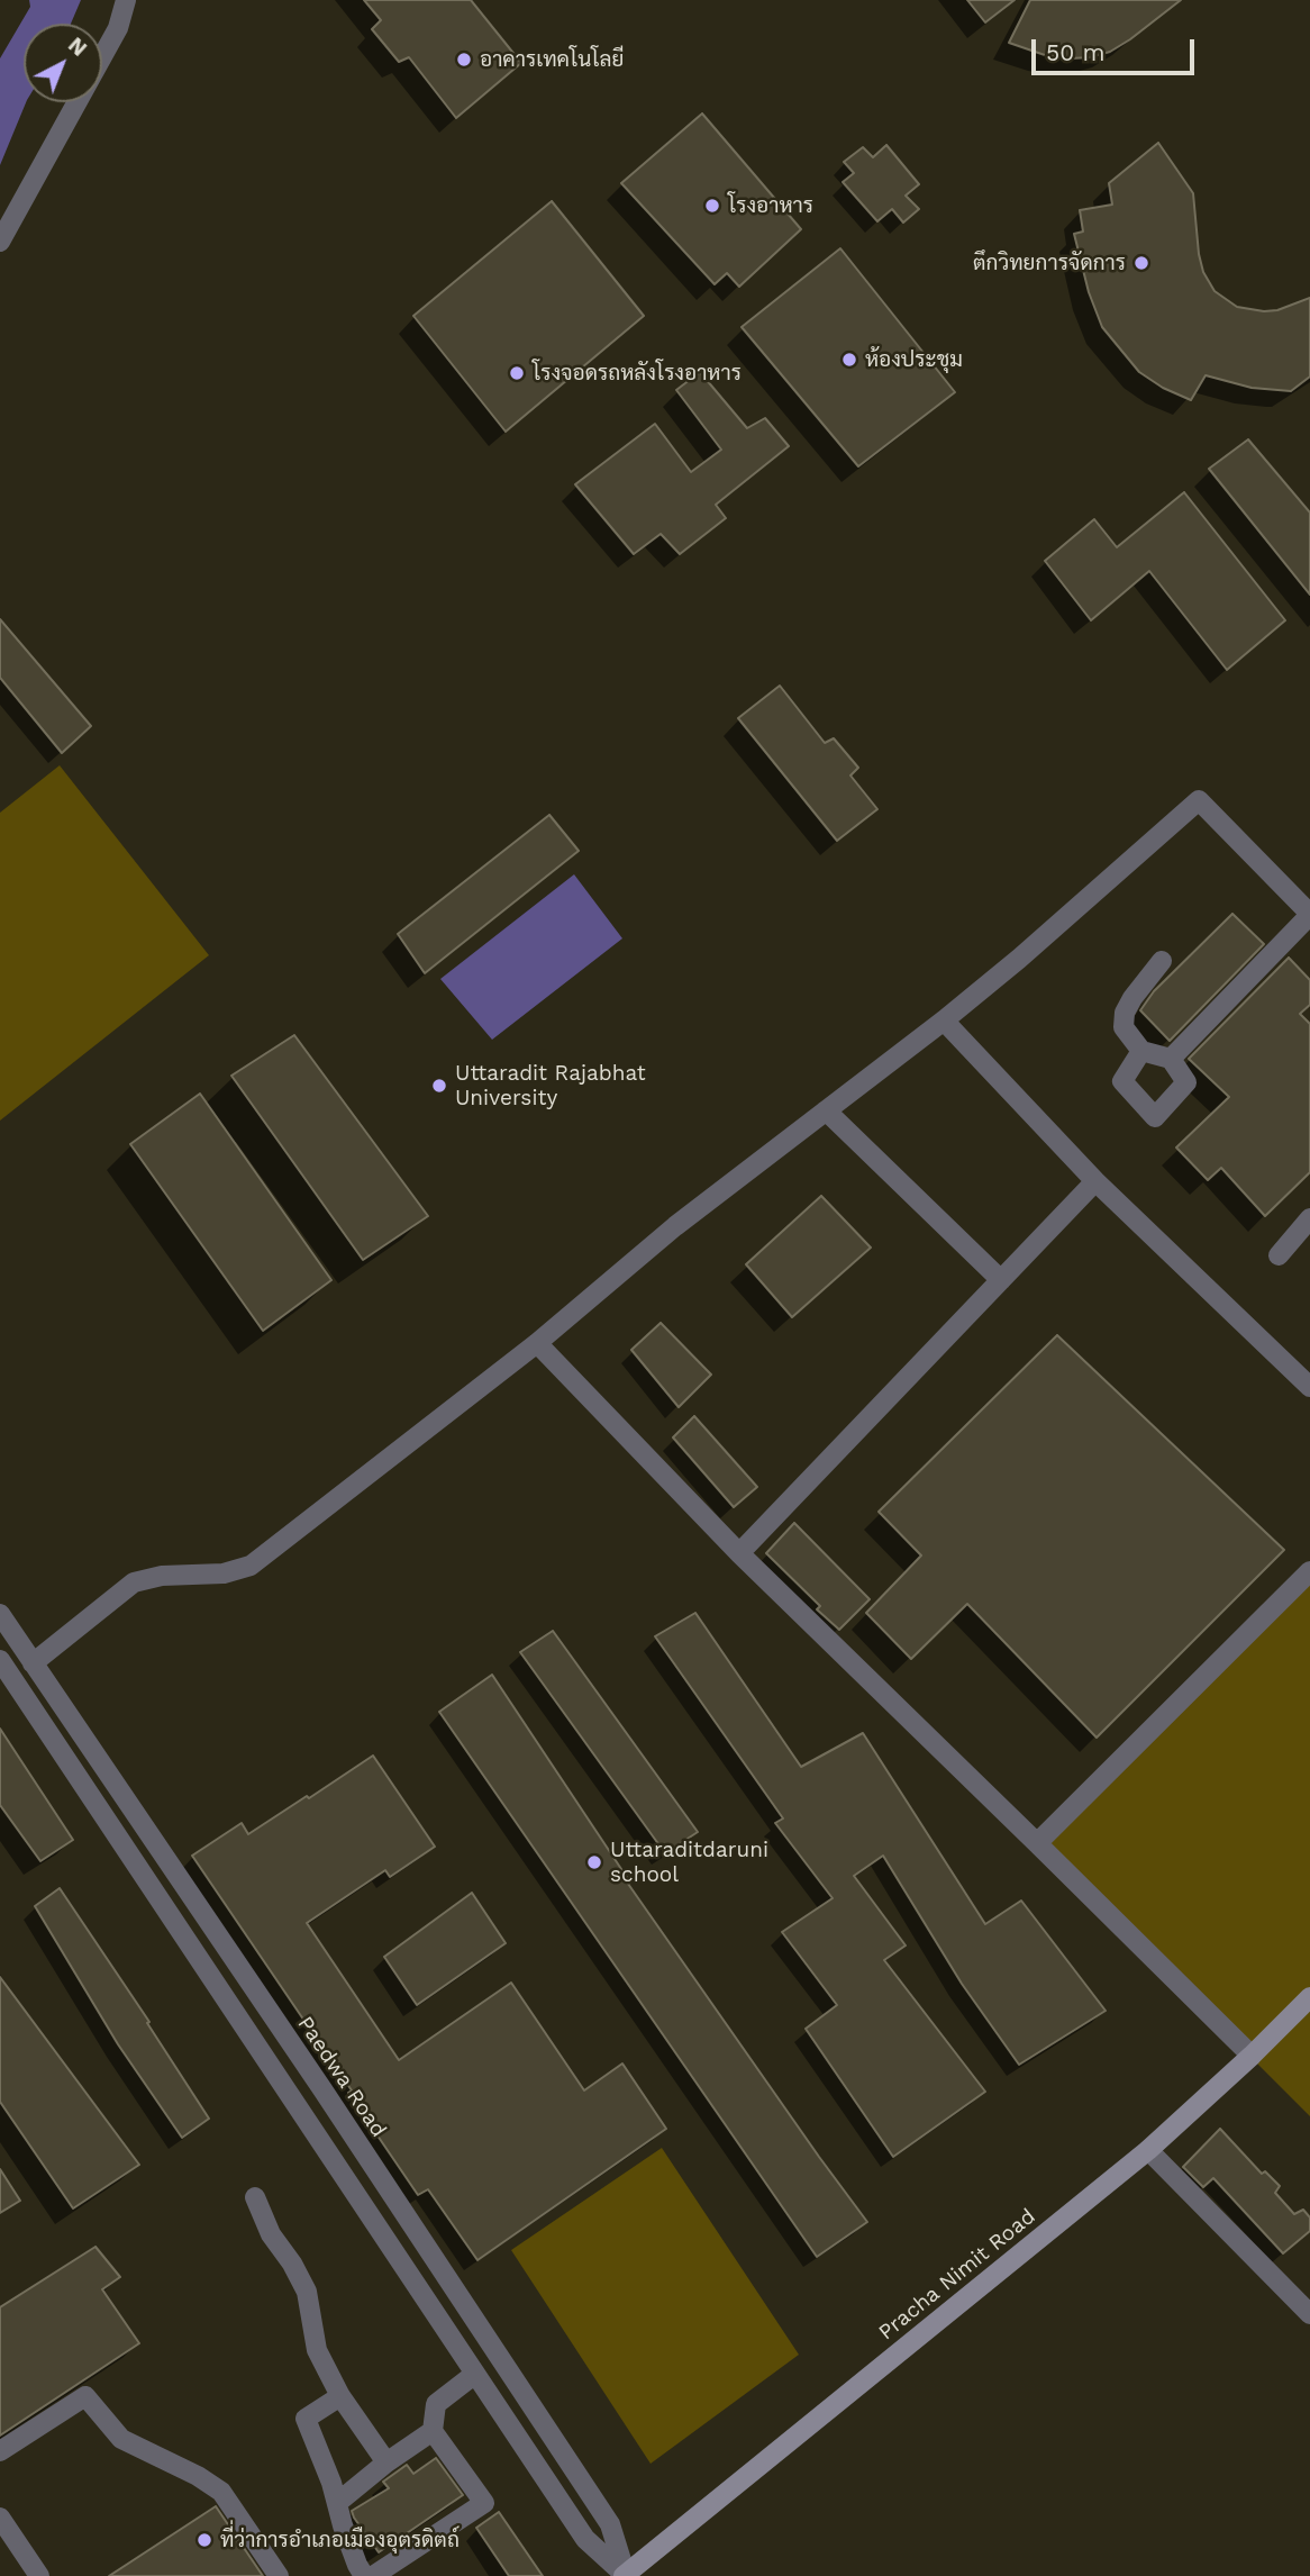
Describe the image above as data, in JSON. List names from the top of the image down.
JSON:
{
  "streets": {
    "main road": ["Pracha Nimit Road"],
    "street": ["Paedwa Road"]
  },
  "crossings": [
    ["Paedwa Road", "Pracha Nimit Road"]
  ],
  "places": [
    "อาคารเทคโนโลยี",
    "โรงอาหาร",
    "ตึกวิทยการจัดการ",
    "ห้องประชุม",
    "โรงจอดรถหลังโรงอาหาร",
    "Uttaradit Rajabhat University",
    "Uttaraditdaruni school",
    "ที่ว่าการอำเภอเมืองอุตรดิตถ์"
  ],
  "scale_bar": "50 m",
  "north": "top right"
}
